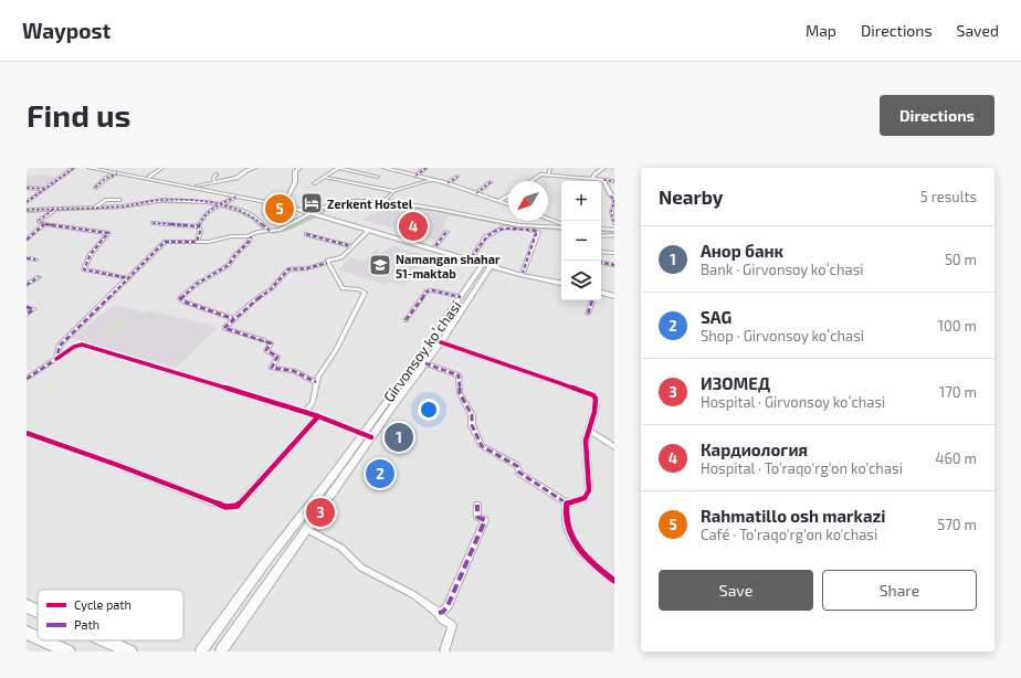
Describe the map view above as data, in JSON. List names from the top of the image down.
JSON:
{
  "streets": {
    "main road": ["Girvonsoy koʻchasi"]
  },
  "places": {
    "hotel": ["Zerkent Hostel"],
    "school or university": ["Namangan shahar 51-maktab"]
  },
  "legend": ["Cycle path", "Path"],
  "north": "bottom left",
  "page": {
    "header": "Waypost",
    "nav": ["Map", "Directions", "Saved"],
    "buttons": [
      "Directions",
      ["Save", "Share"]
    ],
    "title": "Find us",
    "heading": ["Nearby", "5 results"],
    "map_buttons": ["+", "−"],
    "pins": [
      "5",
      "4",
      "1",
      "2",
      "3"
    ],
    "list": [
      {
        "mark": "1",
        "name": "Анор банк",
        "note": "Bank · Girvonsoy koʻchasi",
        "value": "50 m"
      },
      {
        "mark": "2",
        "name": "SAG",
        "note": "Shop · Girvonsoy koʻchasi",
        "value": "100 m"
      },
      {
        "mark": "3",
        "name": "ИЗОМЕД",
        "note": "Hospital · Girvonsoy koʻchasi",
        "value": "170 m"
      },
      {
        "mark": "4",
        "name": "Кардиология",
        "note": "Hospital · To'raqo'rg'on ko'chasi",
        "value": "460 m"
      },
      {
        "mark": "5",
        "name": "Rahmatillo osh markazi",
        "note": "Café · To'raqo'rg'on ko'chasi",
        "value": "570 m"
      }
    ]
  }
}
